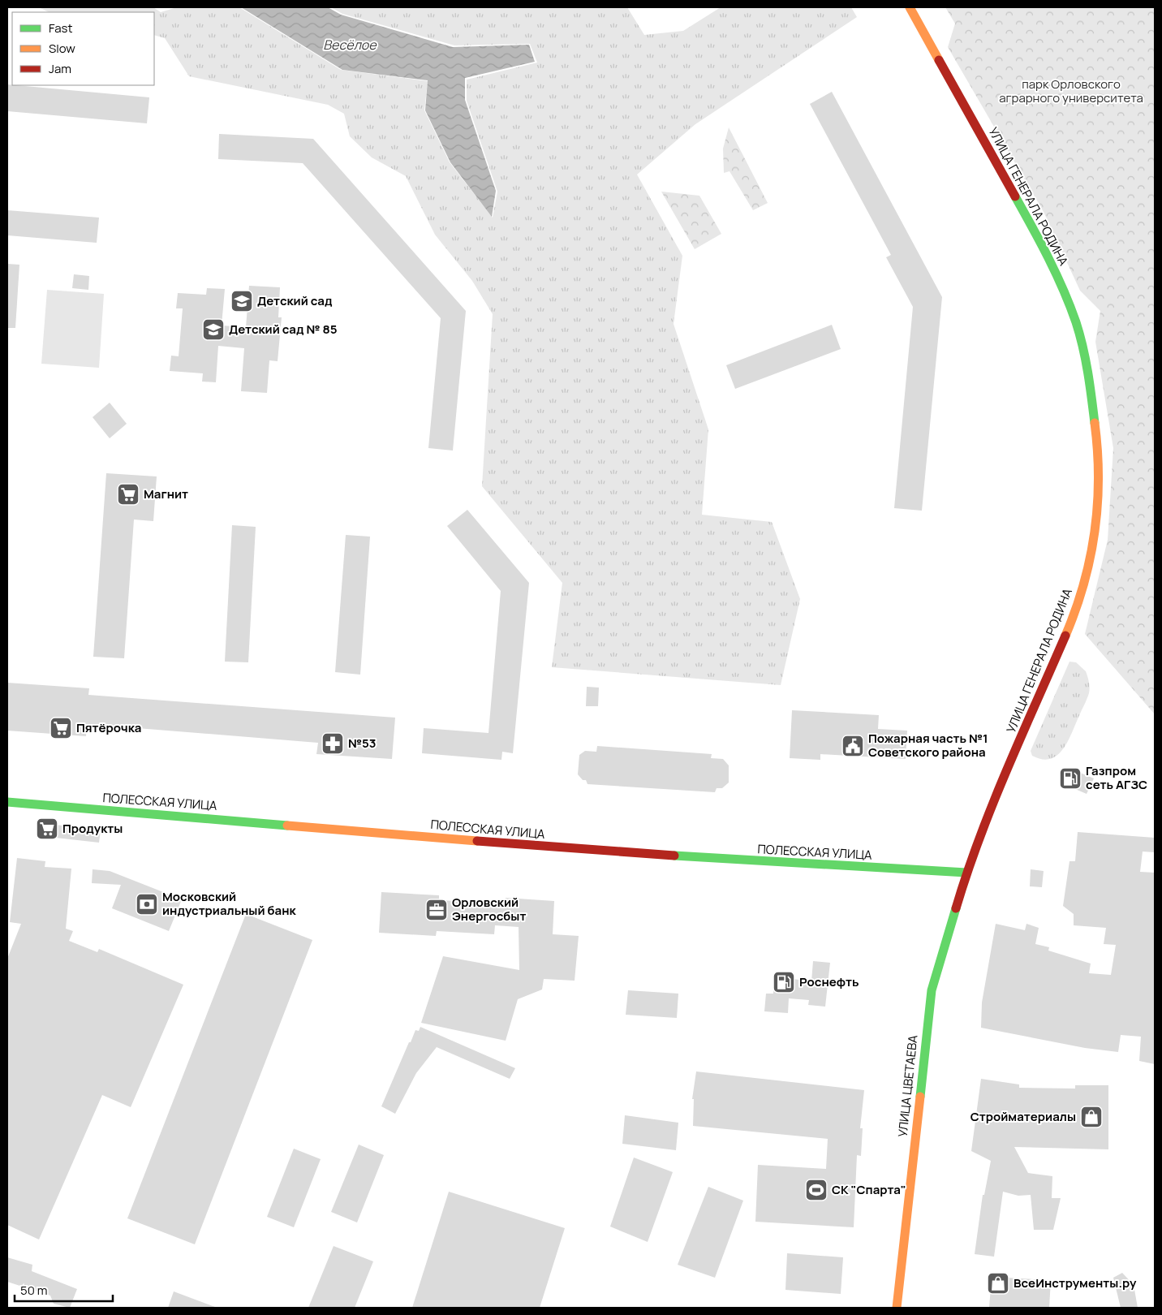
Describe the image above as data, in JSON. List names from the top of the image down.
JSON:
{
  "streets": {
    "main road": ["УЛИЦА ГЕНЕРАЛА РОДИНА", "ПОЛЕССКАЯ УЛИЦА", "УЛИЦА ЦВЕТАЕВА"]
  },
  "crossings": [
    ["УЛИЦА ГЕНЕРАЛА РОДИНА", "ПОЛЕССКАЯ УЛИЦА"],
    ["УЛИЦА ГЕНЕРАЛА РОДИНА", "УЛИЦА ЦВЕТАЕВА"],
    ["ПОЛЕССКАЯ УЛИЦА", "УЛИЦА ЦВЕТАЕВА"]
  ],
  "water": ["Весёлое"],
  "parks": ["парк Орловского аграрного университета"],
  "places": {
    "school or university": ["Детский сад", "Детский сад № 85"],
    "supermarket": ["Магнит", "Пятёрочка", "Продукты"],
    "pharmacy": ["№53"],
    "public building": ["Пожарная часть №1 Советского района"],
    "fuel station": ["Газпром сеть АГЗС", "Роснефть"],
    "bank": ["Московский индустриальный банк"],
    "office": ["Орловский Энергосбыт"],
    "shop": ["Стройматериалы", "ВсеИнструменты.ру"],
    "sports": ["СК \"Спарта\""]
  },
  "legend": ["Fast", "Slow", "Jam"],
  "scale_bar": "50 m"
}
